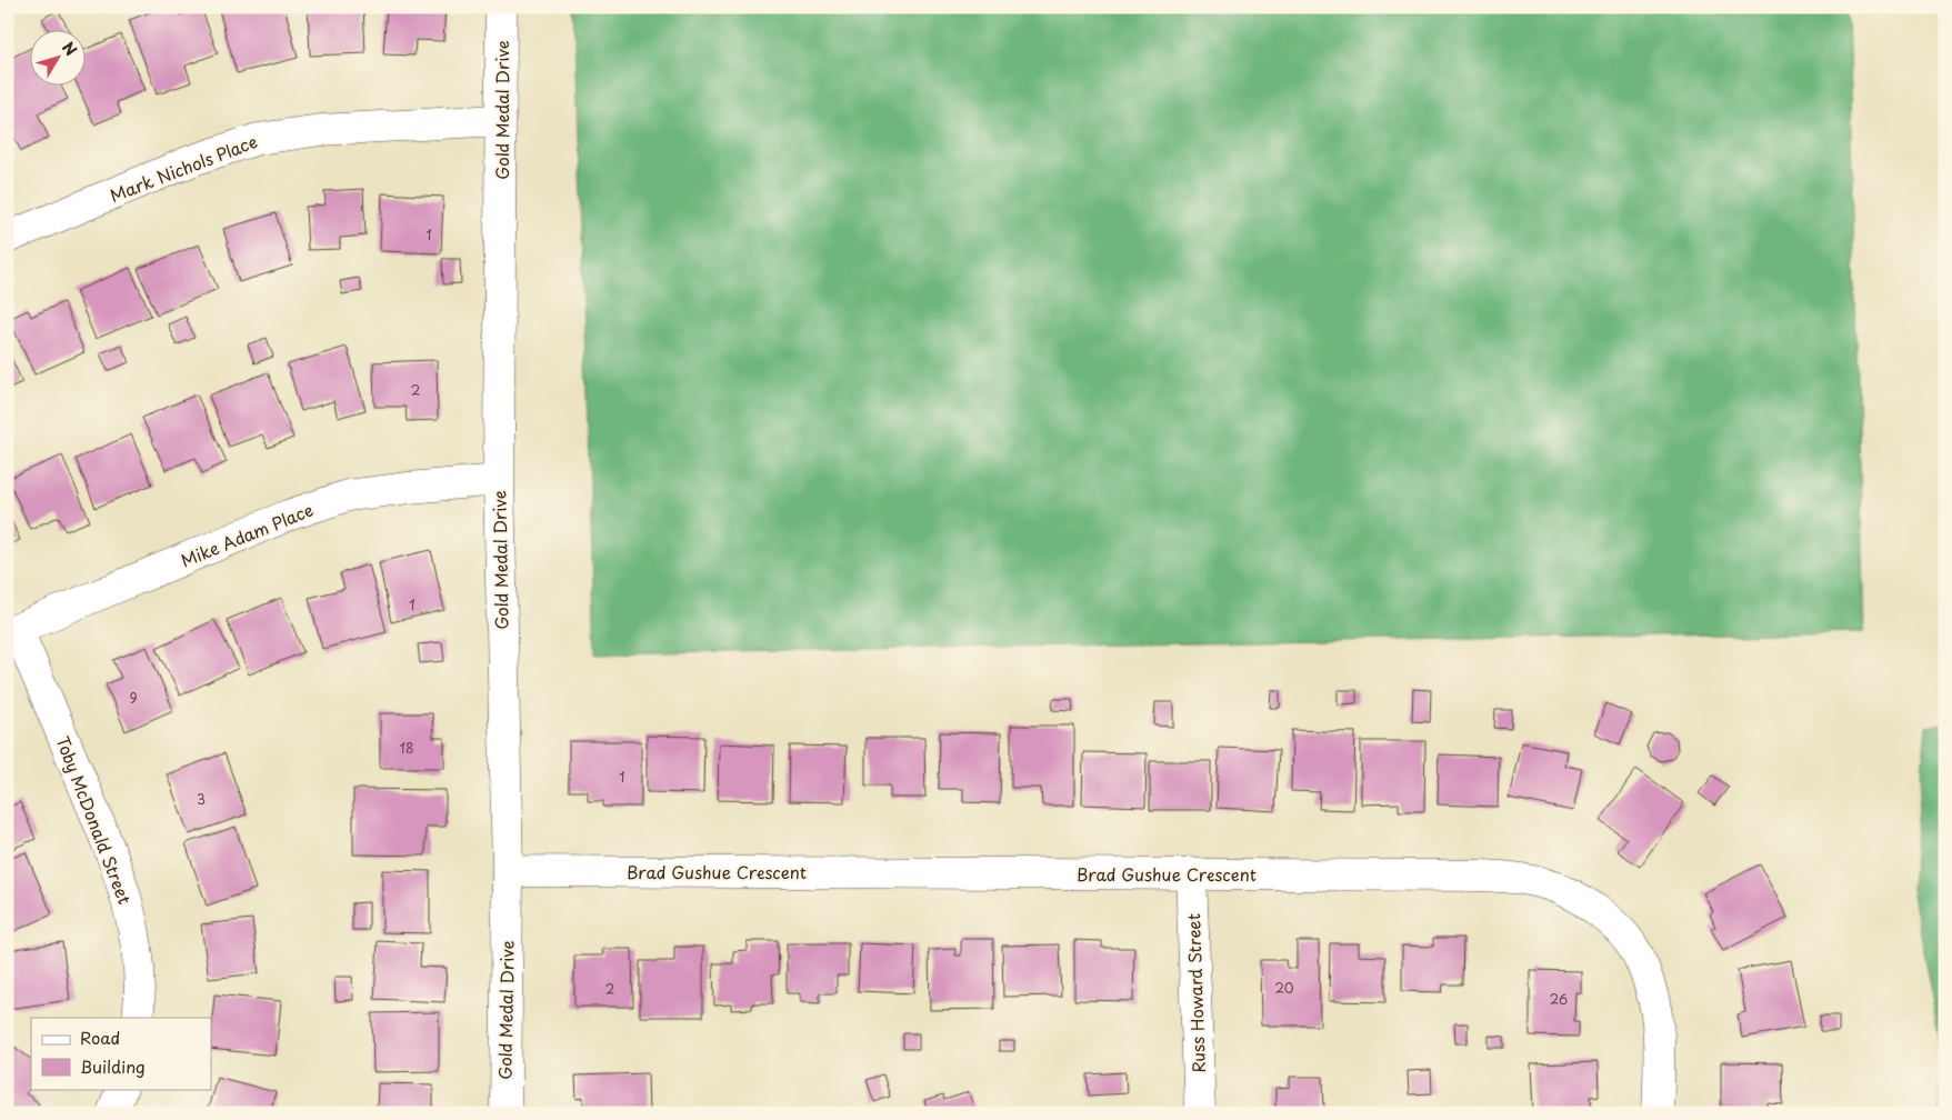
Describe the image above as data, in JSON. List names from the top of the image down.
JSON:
{
  "streets": {
    "street": [
      "Gold Medal Drive",
      "Mark Nichols Place",
      "Mike Adam Place",
      "Toby McDonald Street",
      "Brad Gushue Crescent",
      "Russ Howard Street"
    ]
  },
  "crossings": [
    ["Gold Medal Drive", "Mark Nichols Place"],
    ["Gold Medal Drive", "Mike Adam Place"],
    ["Gold Medal Drive", "Brad Gushue Crescent"],
    ["Mike Adam Place", "Toby McDonald Street"],
    ["Brad Gushue Crescent", "Russ Howard Street"]
  ],
  "house_numbers": [
    "1",
    "2",
    "1",
    "9",
    "18",
    "1",
    "3",
    "20",
    "2",
    "26"
  ],
  "legend": ["Road", "Building"],
  "north": "top right"
}
